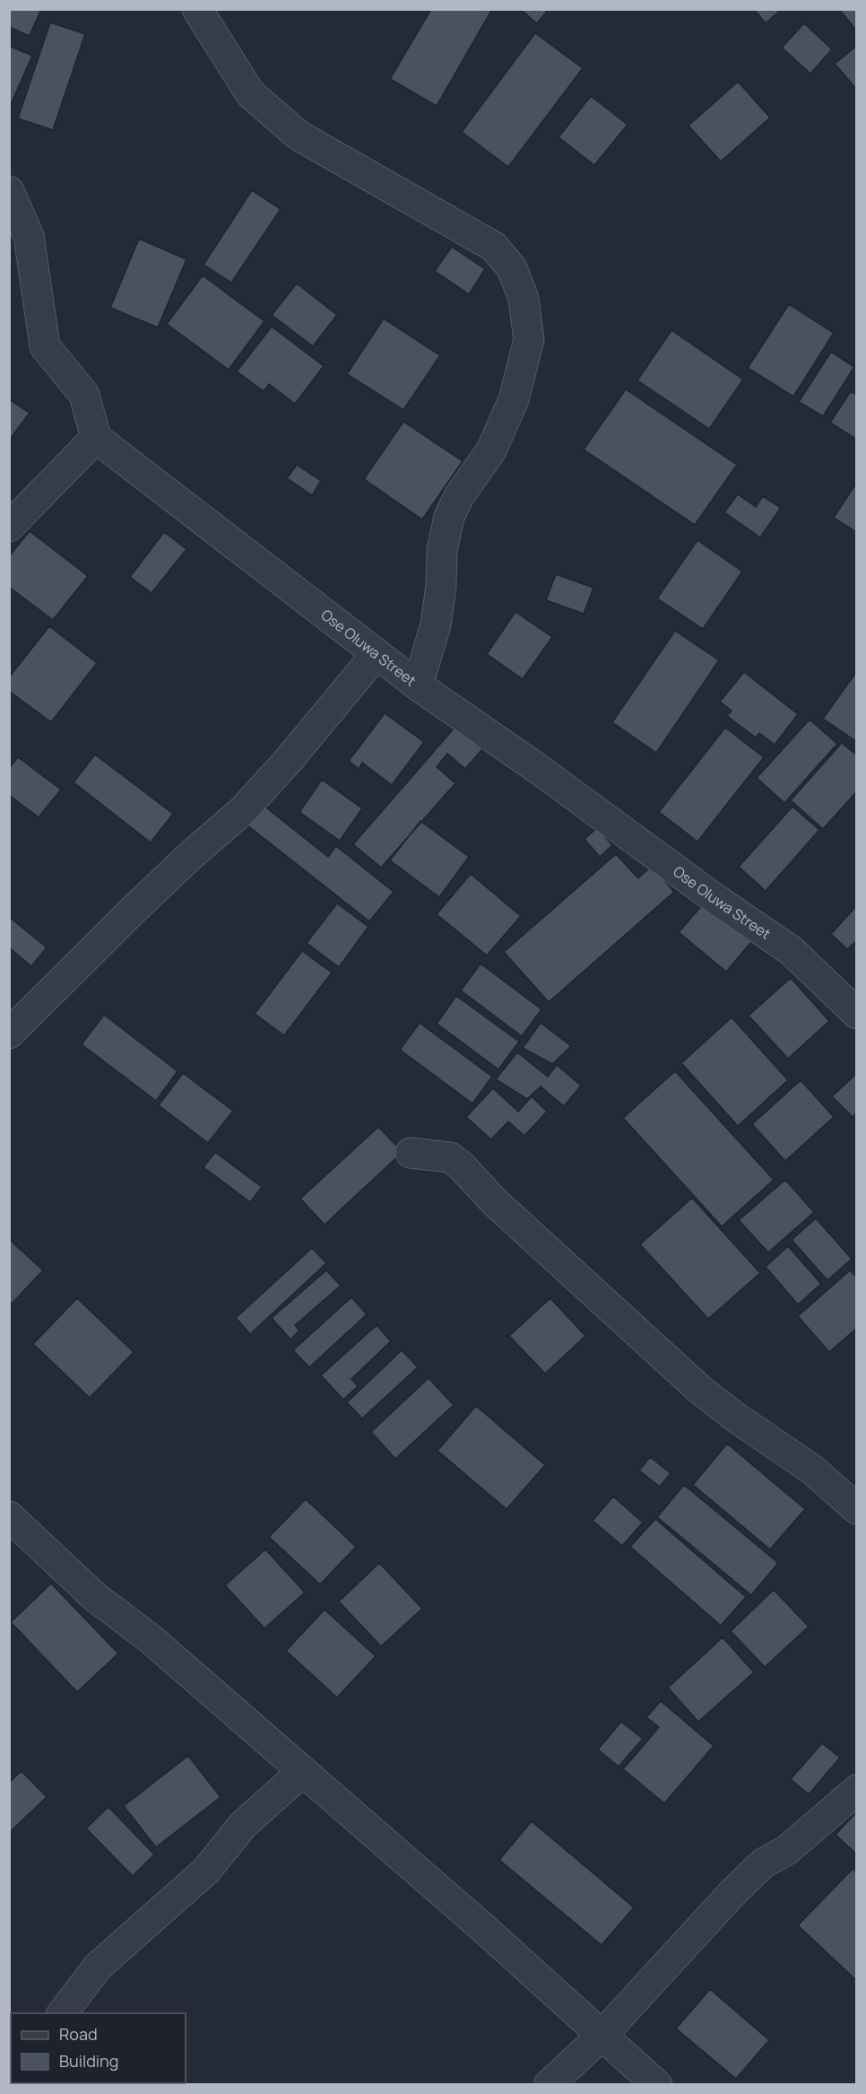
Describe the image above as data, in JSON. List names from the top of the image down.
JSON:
{
  "streets": {
    "street": ["Ose Oluwa Street"]
  },
  "legend": ["Road", "Building"]
}
